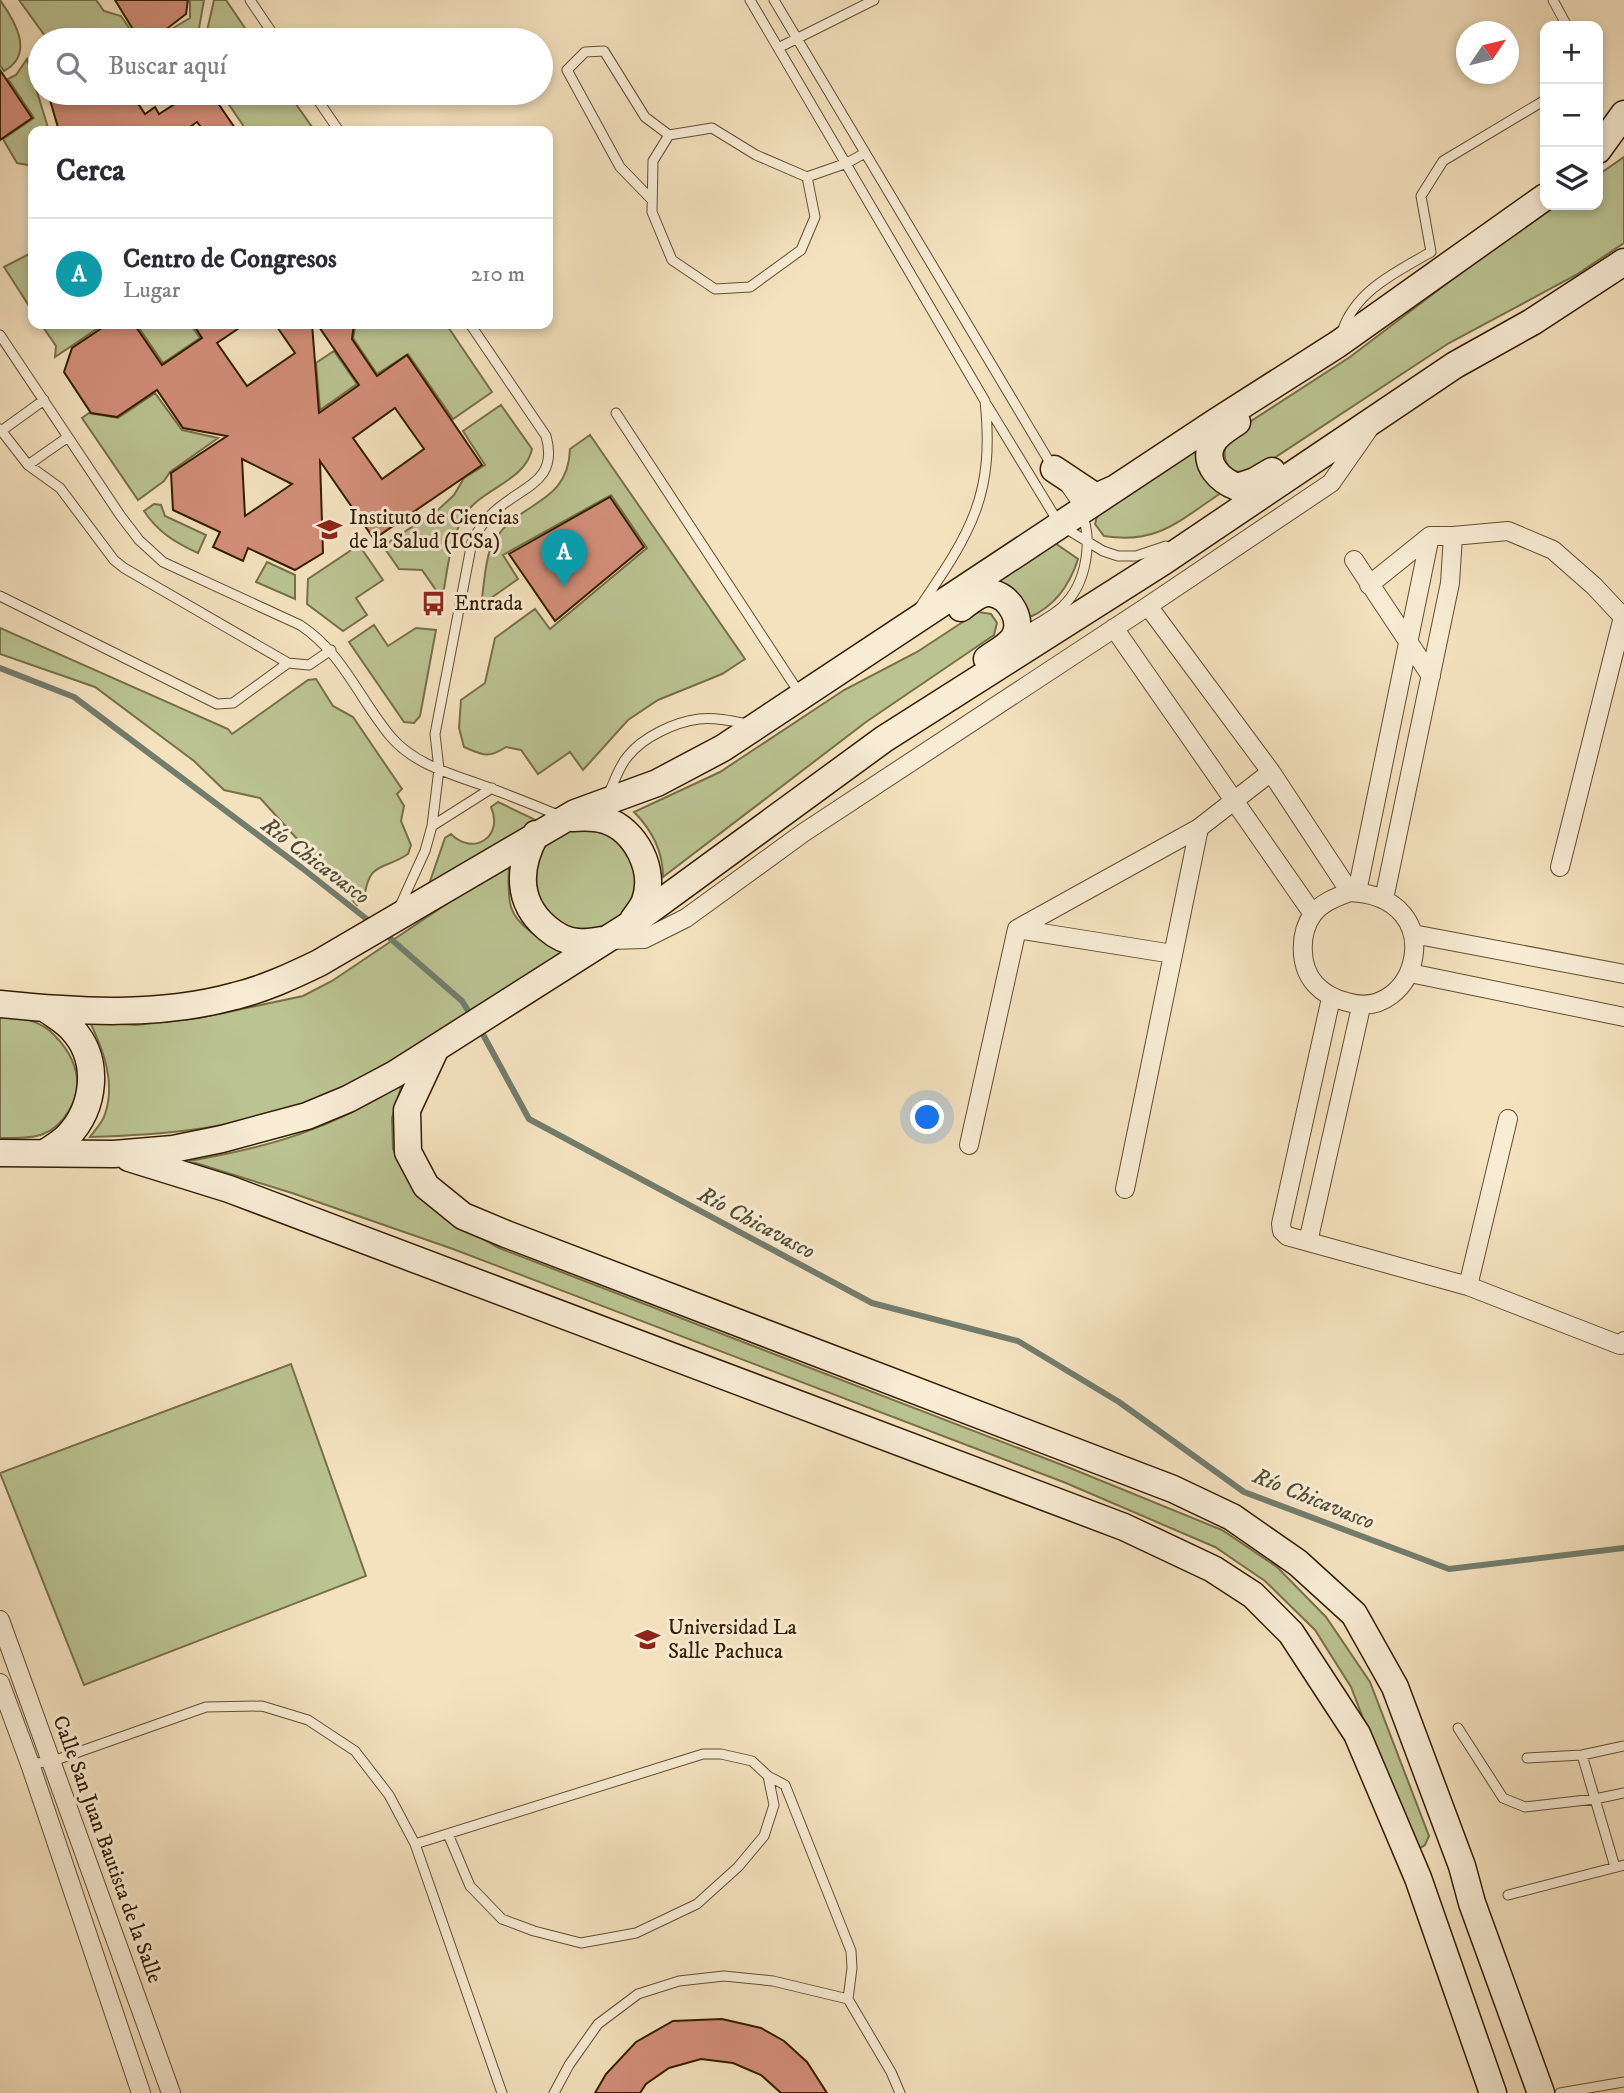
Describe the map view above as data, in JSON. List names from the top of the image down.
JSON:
{
  "streets": {
    "street": ["Calle San Juan Bautista de la Salle"]
  },
  "water": ["Río Chicavasco"],
  "places": {
    "school or university": ["Instituto de Ciencias de la Salud (ICSa)", "Universidad La Salle Pachuca"],
    "bus stop": ["Entrada"]
  },
  "north": "top right",
  "page": {
    "map_buttons": ["+", "−"],
    "search": "Buscar aquí",
    "heading": "Cerca",
    "list": [
      {
        "mark": "A",
        "name": "Centro de Congresos",
        "note": "Lugar",
        "value": "210 m"
      }
    ],
    "pins": "A"
  }
}
